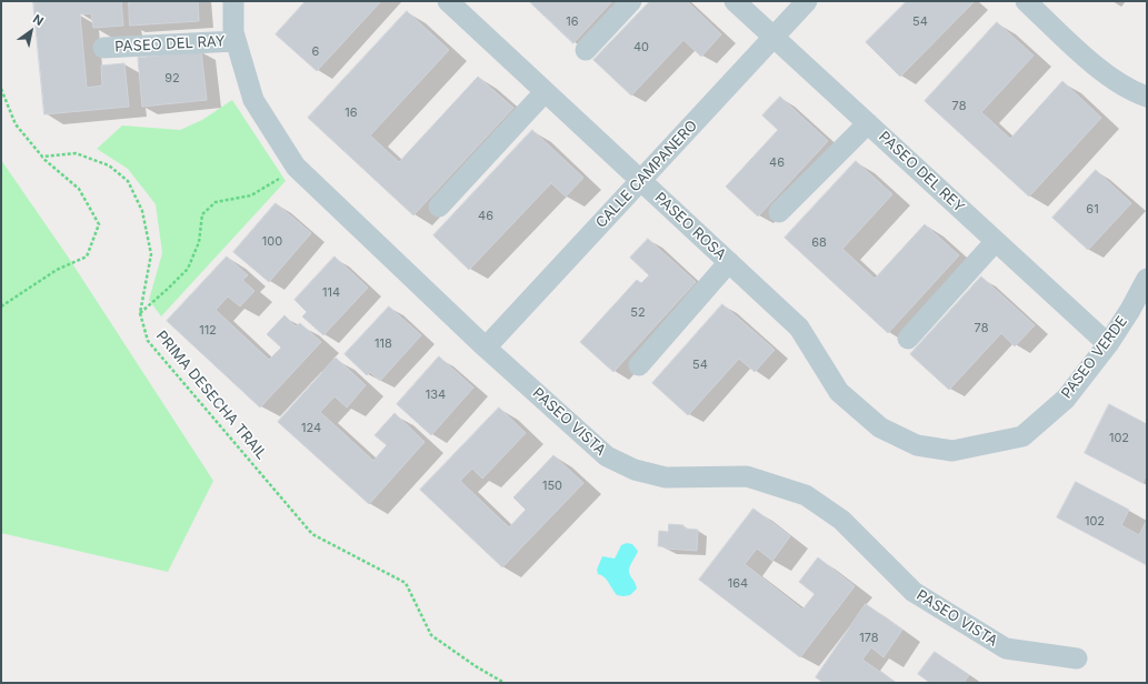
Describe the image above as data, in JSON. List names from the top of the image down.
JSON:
{
  "streets": {
    "street": [
      "PASEO DEL RAY",
      "PASEO DEL REY",
      "CALLE CAMPANERO",
      "PASEO ROSA",
      "PASEO VERDE",
      "PASEO VISTA"
    ],
    "path": ["PRIMA DESECHA TRAIL"]
  },
  "crossings": [
    ["PASEO DEL RAY", "PASEO VISTA"],
    ["PASEO DEL REY", "CALLE CAMPANERO"],
    ["PASEO DEL REY", "PASEO VERDE"],
    ["CALLE CAMPANERO", "PASEO ROSA"],
    ["CALLE CAMPANERO", "PASEO VISTA"],
    ["PASEO ROSA", "PASEO VERDE"]
  ],
  "house_numbers": [
    "16",
    "54",
    "40",
    "6",
    "92",
    "78",
    "16",
    "46",
    "61",
    "46",
    "100",
    "68",
    "114",
    "52",
    "78",
    "112",
    "118",
    "54",
    "134",
    "124",
    "102",
    "150",
    "102",
    "164",
    "178"
  ],
  "north": "top right"
}
